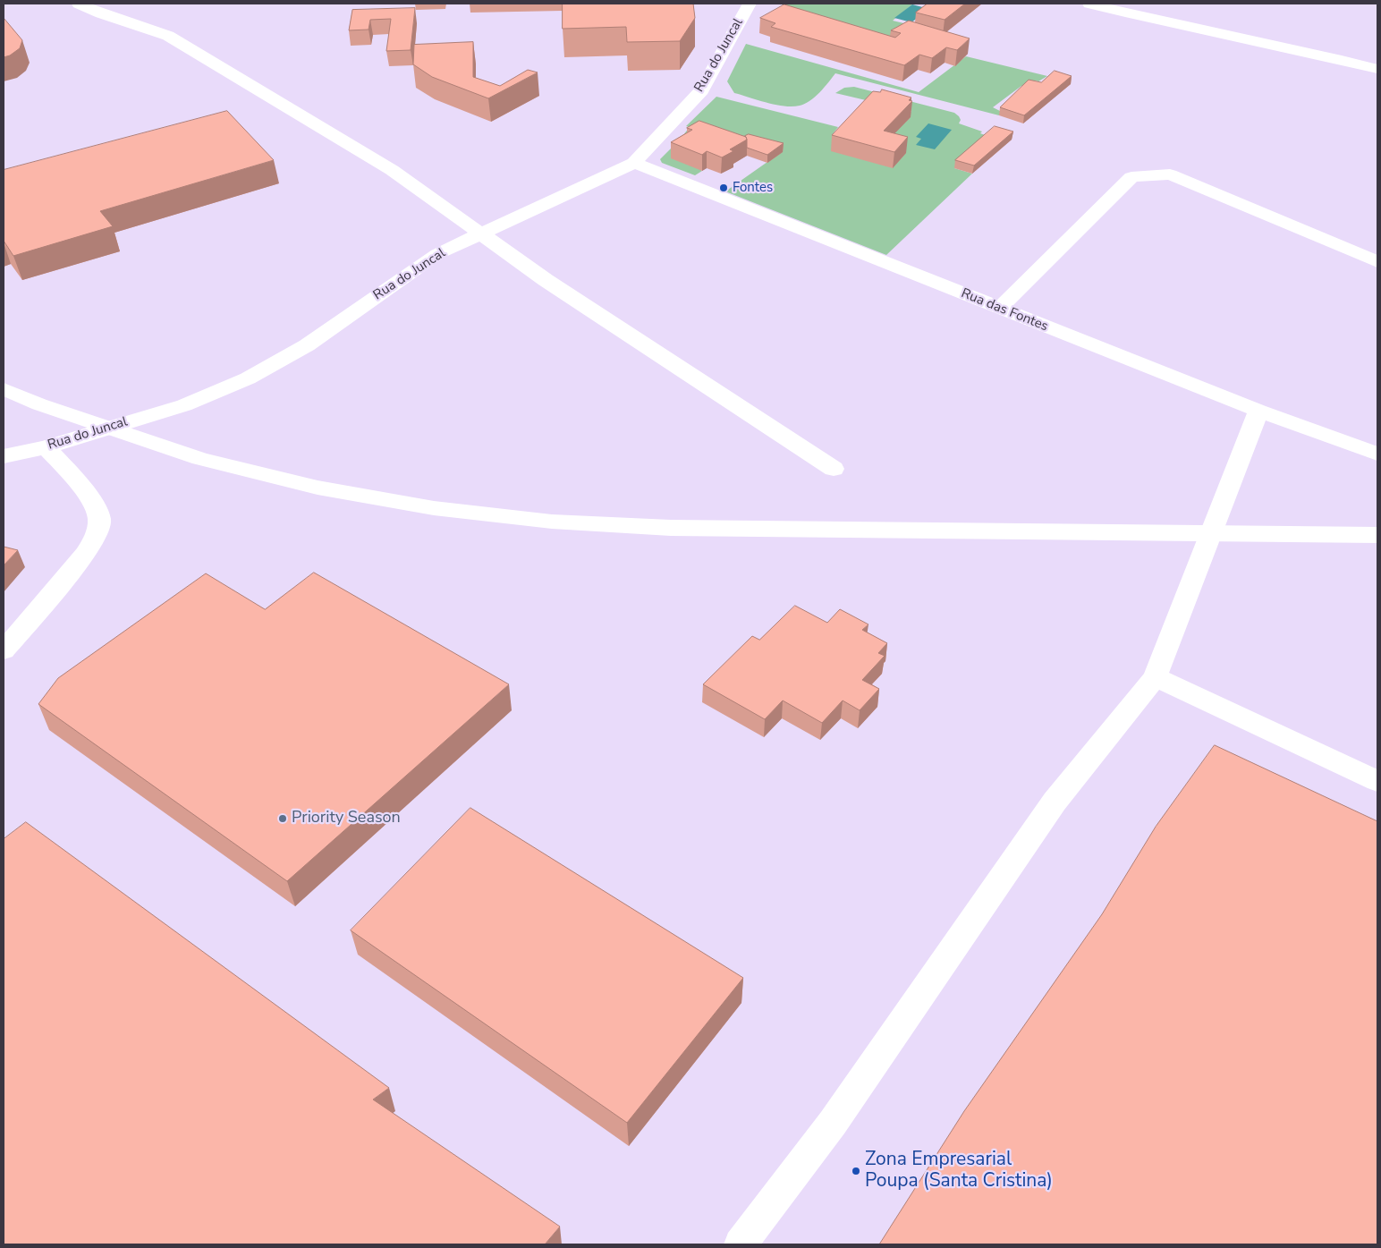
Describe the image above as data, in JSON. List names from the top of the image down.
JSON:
{
  "streets": {
    "street": ["Rua do Juncal", "Rua das Fontes"]
  },
  "crossings": [
    ["Rua do Juncal", "Rua das Fontes"]
  ],
  "places": ["Fontes", "Priority Season", "Zona Empresarial Poupa (Santa Cristina)"]
}
